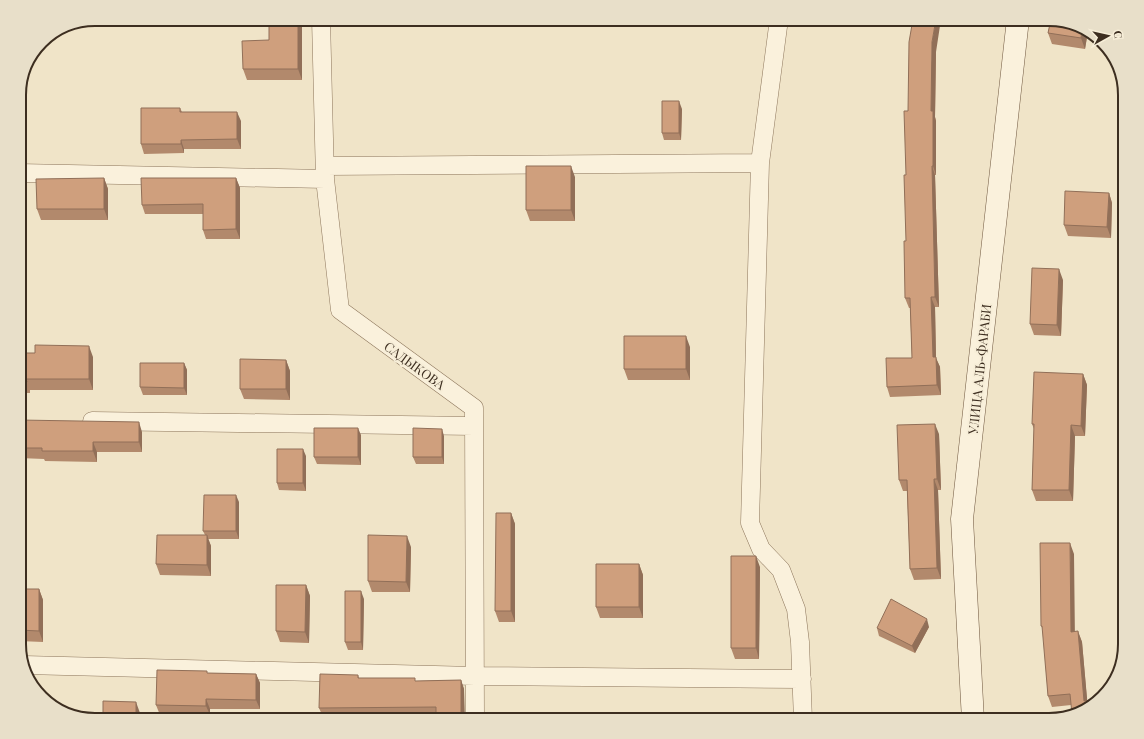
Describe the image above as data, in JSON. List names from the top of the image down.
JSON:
{
  "streets": {
    "main road": ["УЛИЦА АЛЬ-ФАРАБИ"],
    "street": ["САДЫКОВА"]
  },
  "north": "right"
}
